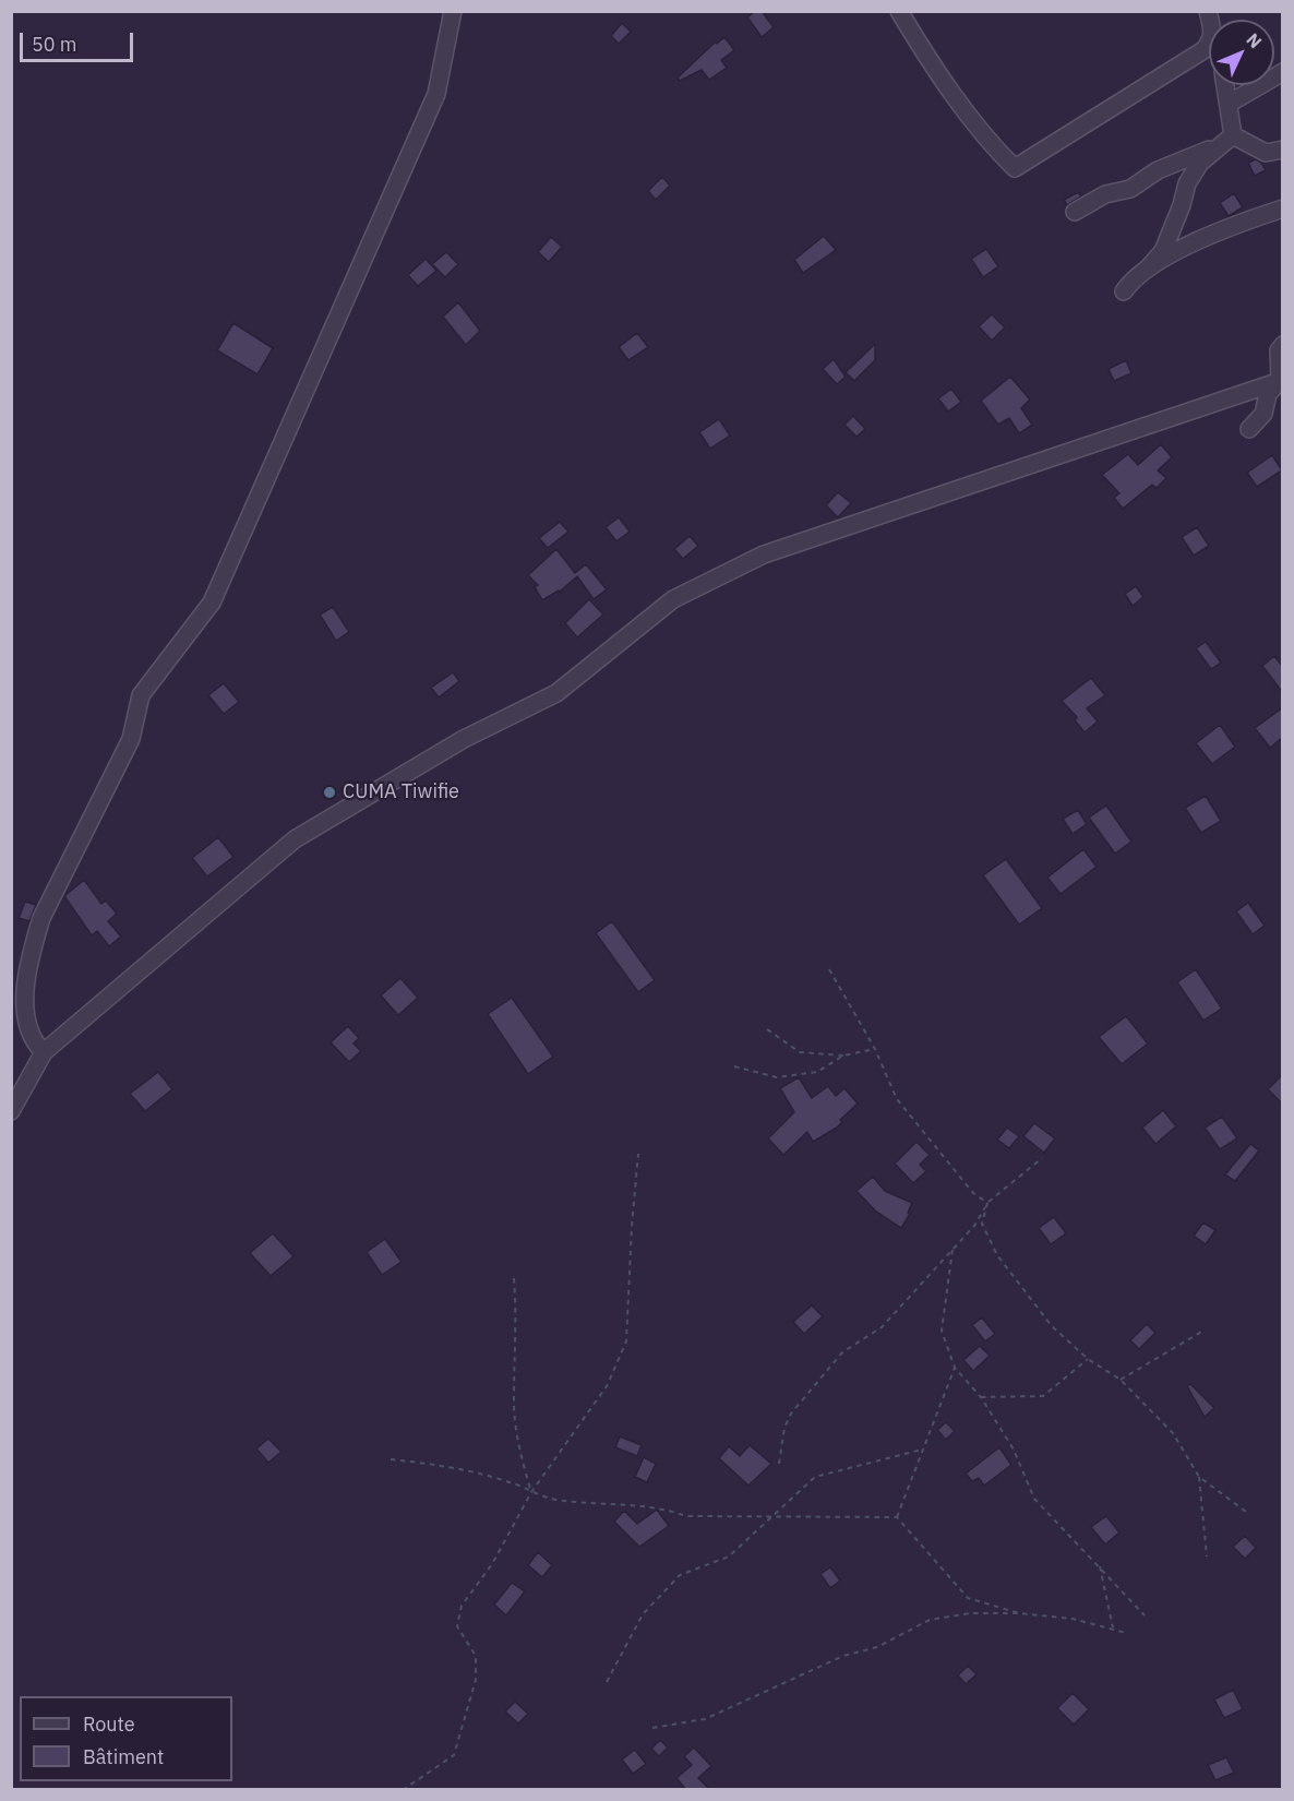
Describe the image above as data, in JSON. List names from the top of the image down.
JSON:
{
  "places": ["CUMA Tiwifie"],
  "legend": ["Route", "Bâtiment"],
  "scale_bar": "50 m",
  "north": "top right"
}
